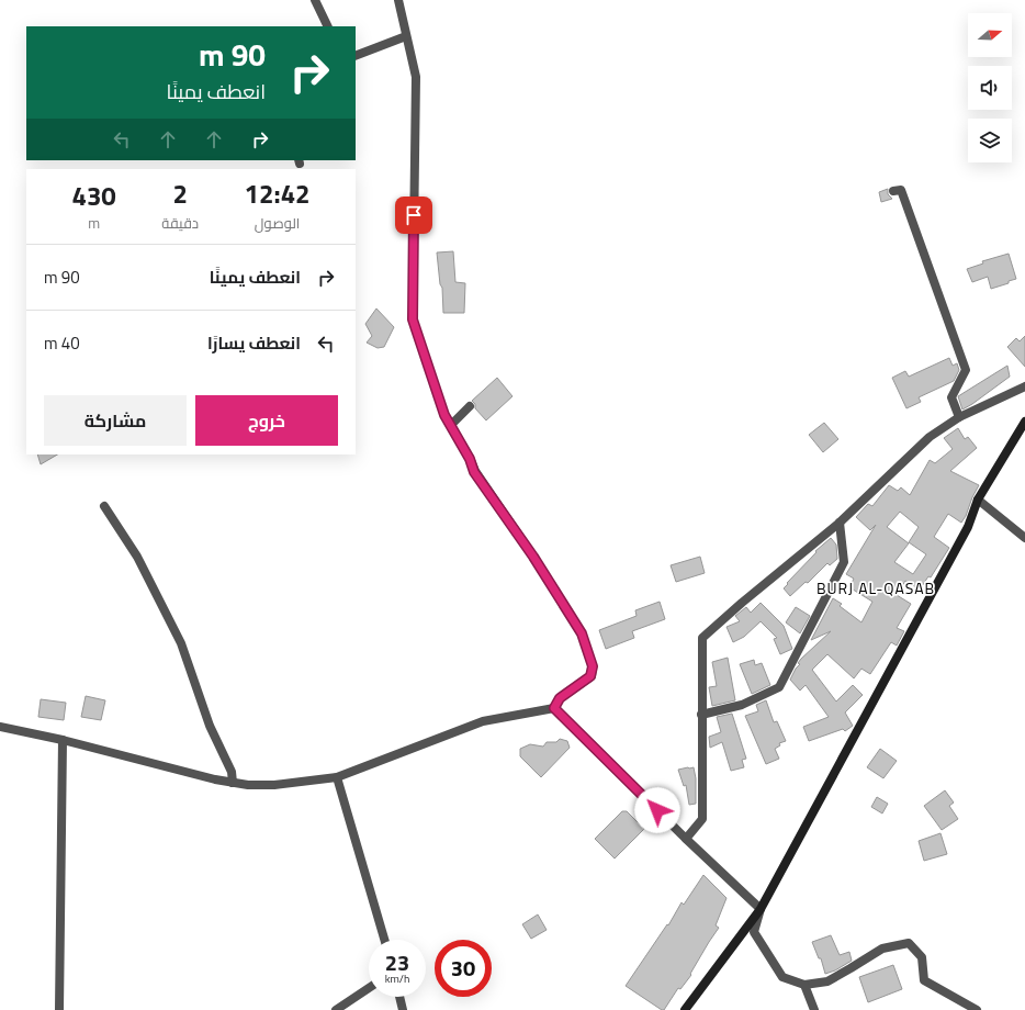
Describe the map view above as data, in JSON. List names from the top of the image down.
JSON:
{
  "districts": ["BURJ AL-QASAB"],
  "north": "right",
  "page": {
    "turn": ["90 m", "انعطف يمينًا"],
    "eta": [
      "12:42",
      "الوصول",
      "2",
      "دقيقة",
      "430",
      "m"
    ],
    "list": [
      {
        "name": "انعطف يمينًا",
        "value": "90 m"
      },
      {
        "name": "انعطف يسارًا",
        "value": "40 m"
      }
    ],
    "buttons": ["خروج", "مشاركة"],
    "speed": "23 km/h",
    "limit": "30"
  }
}
